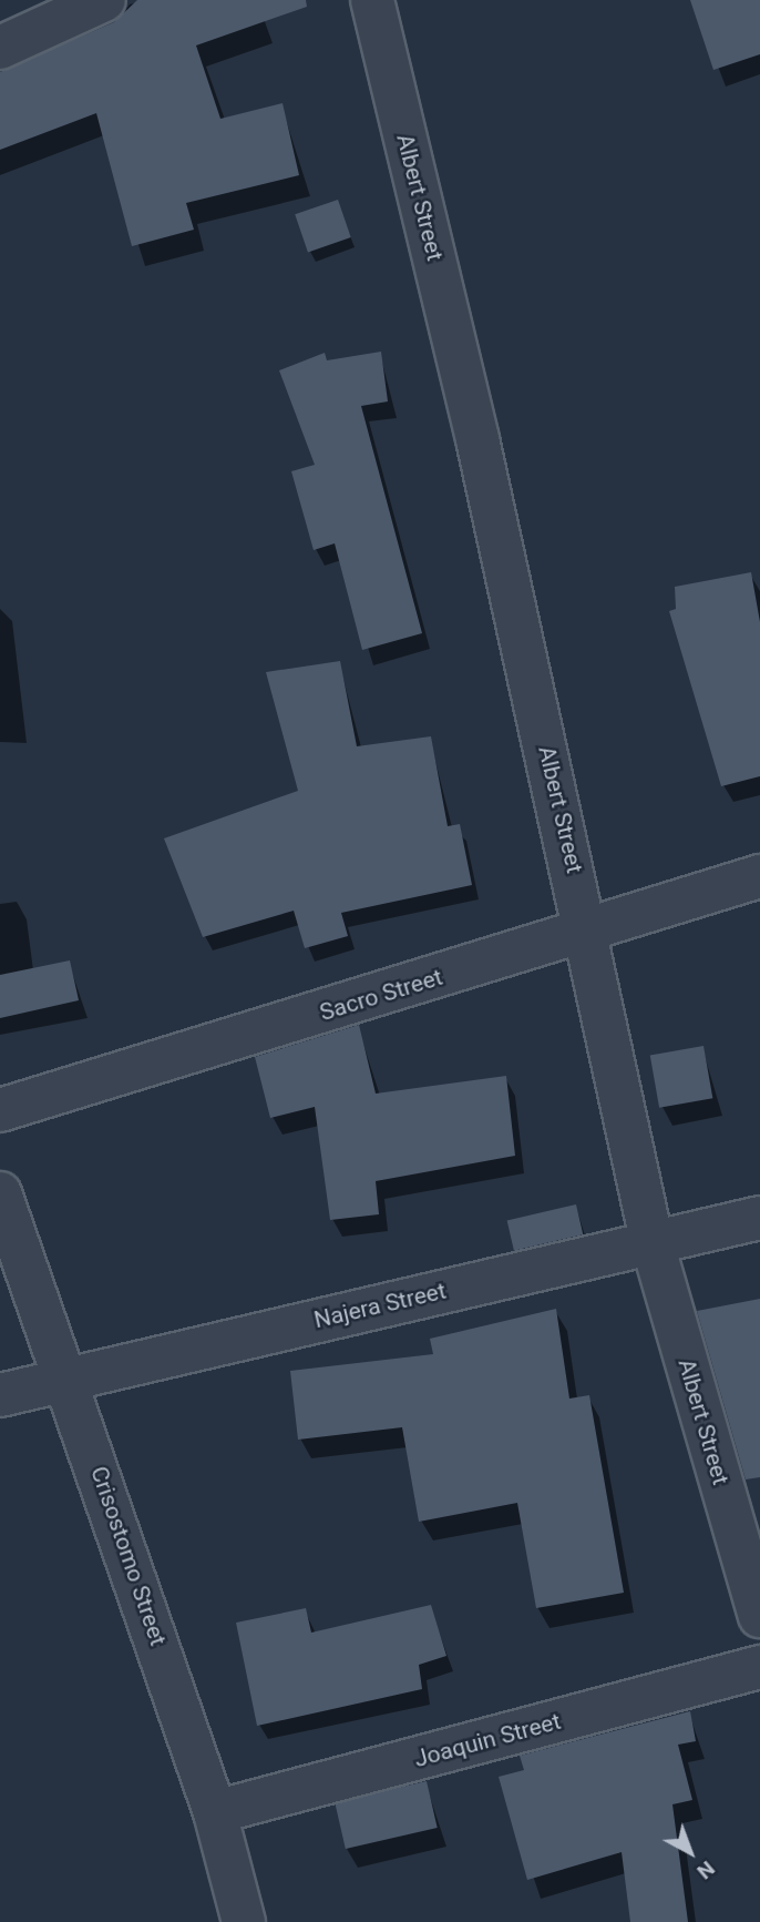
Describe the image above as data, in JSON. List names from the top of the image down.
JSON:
{
  "streets": {
    "street": [
      "Albert Street",
      "Sacro Street",
      "Najera Street",
      "Crisostomo Street",
      "Joaquin Street"
    ]
  },
  "crossings": [
    ["Albert Street", "Sacro Street"],
    ["Albert Street", "Najera Street"],
    ["Najera Street", "Crisostomo Street"],
    ["Crisostomo Street", "Joaquin Street"]
  ],
  "north": "bottom right"
}
